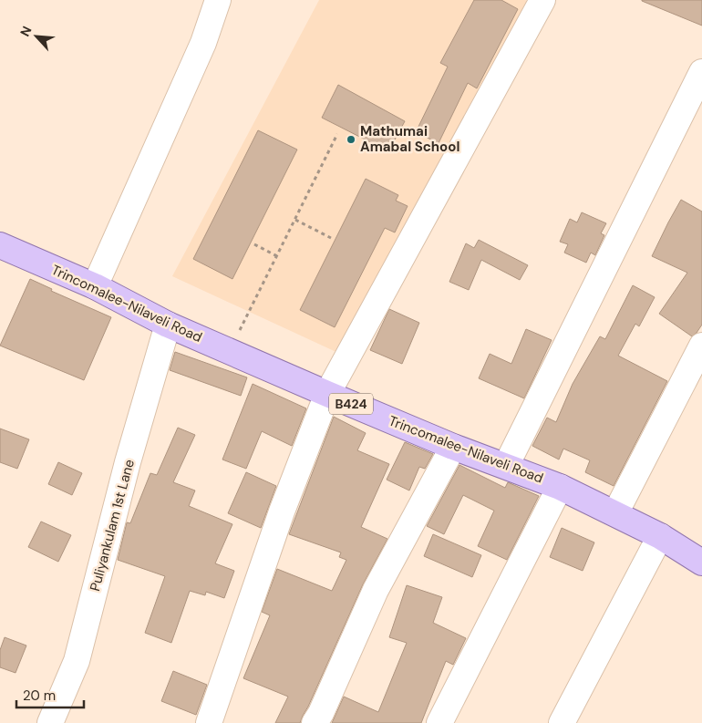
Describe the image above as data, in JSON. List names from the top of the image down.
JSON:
{
  "streets": {
    "main road": ["Trincomalee-Nilaveli Road", "B424"],
    "street": ["Puliyankulam 1st Lane"]
  },
  "crossings": [
    ["Trincomalee-Nilaveli Road", "Puliyankulam 1st Lane"]
  ],
  "places": ["Mathumai Amabal School"],
  "scale_bar": "20 m",
  "north": "top left"
}
